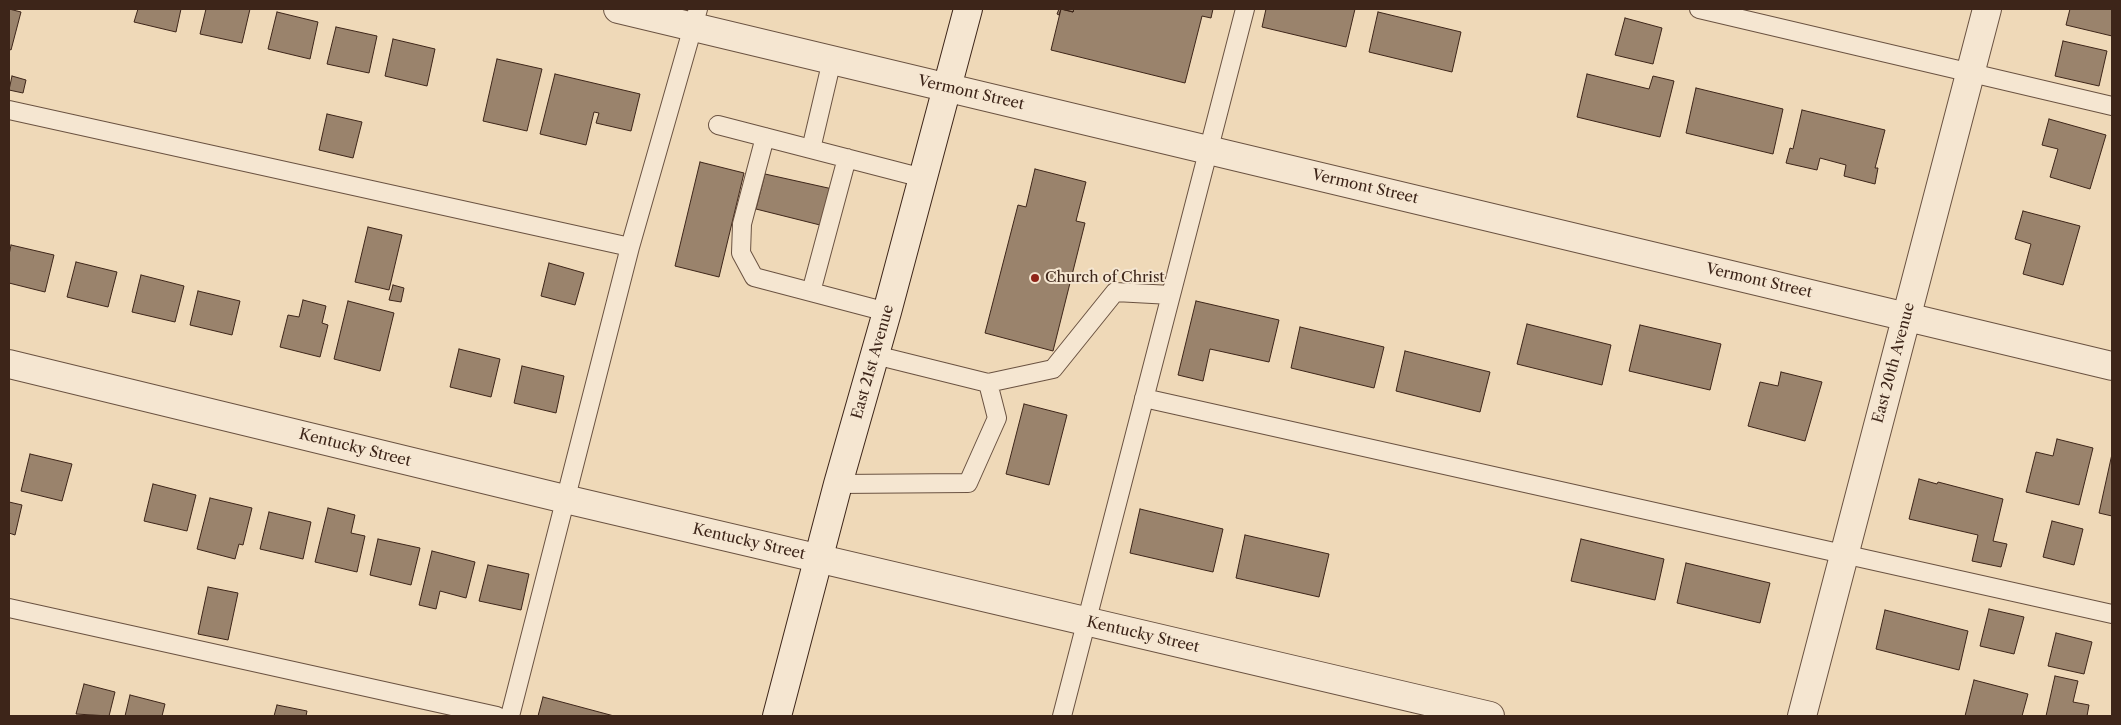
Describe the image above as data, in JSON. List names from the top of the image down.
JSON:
{
  "streets": {
    "street": [
      "Vermont Street",
      "East 21st Avenue",
      "East 20th Avenue",
      "Kentucky Street"
    ]
  },
  "crossings": [
    ["Vermont Street", "East 21st Avenue"],
    ["Vermont Street", "East 20th Avenue"],
    ["East 21st Avenue", "Kentucky Street"]
  ],
  "places": ["Church of Christ"]
}
